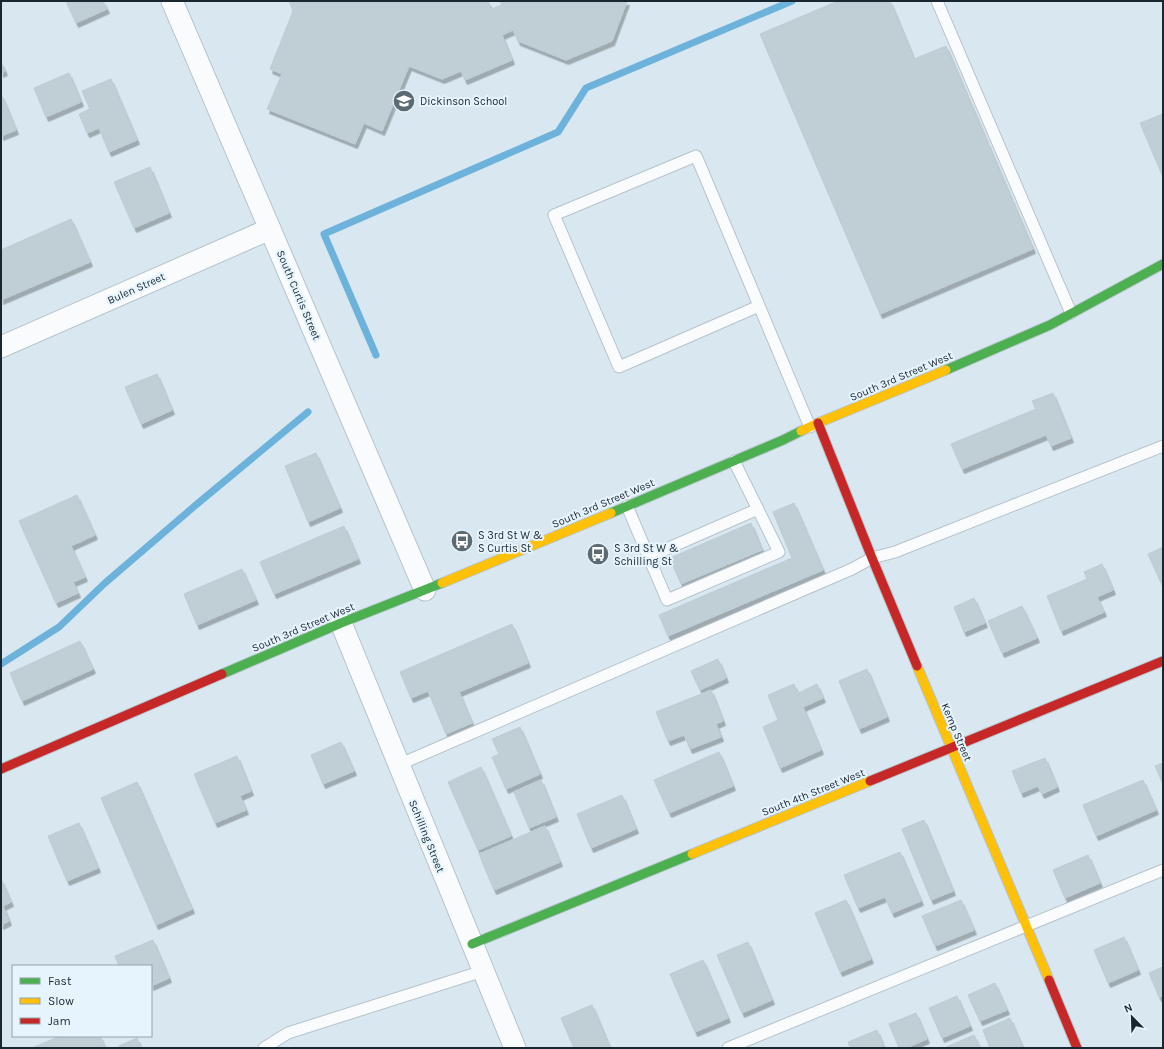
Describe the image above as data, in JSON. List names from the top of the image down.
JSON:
{
  "streets": {
    "street": [
      "Bulen Street",
      "South Curtis Street",
      "South 3rd Street West",
      "Kemp Street",
      "South 4th Street West",
      "Schilling Street"
    ]
  },
  "crossings": [
    ["Bulen Street", "South Curtis Street"],
    ["South Curtis Street", "South 3rd Street West"],
    ["South 3rd Street West", "Kemp Street"],
    ["South 3rd Street West", "Schilling Street"],
    ["Kemp Street", "South 4th Street West"],
    ["South 4th Street West", "Schilling Street"]
  ],
  "places": {
    "school or university": ["Dickinson School"],
    "bus stop": ["S 3rd St W & S Curtis St", "S 3rd St W & Schilling St"]
  },
  "legend": ["Fast", "Slow", "Jam"],
  "north": "top left"
}
